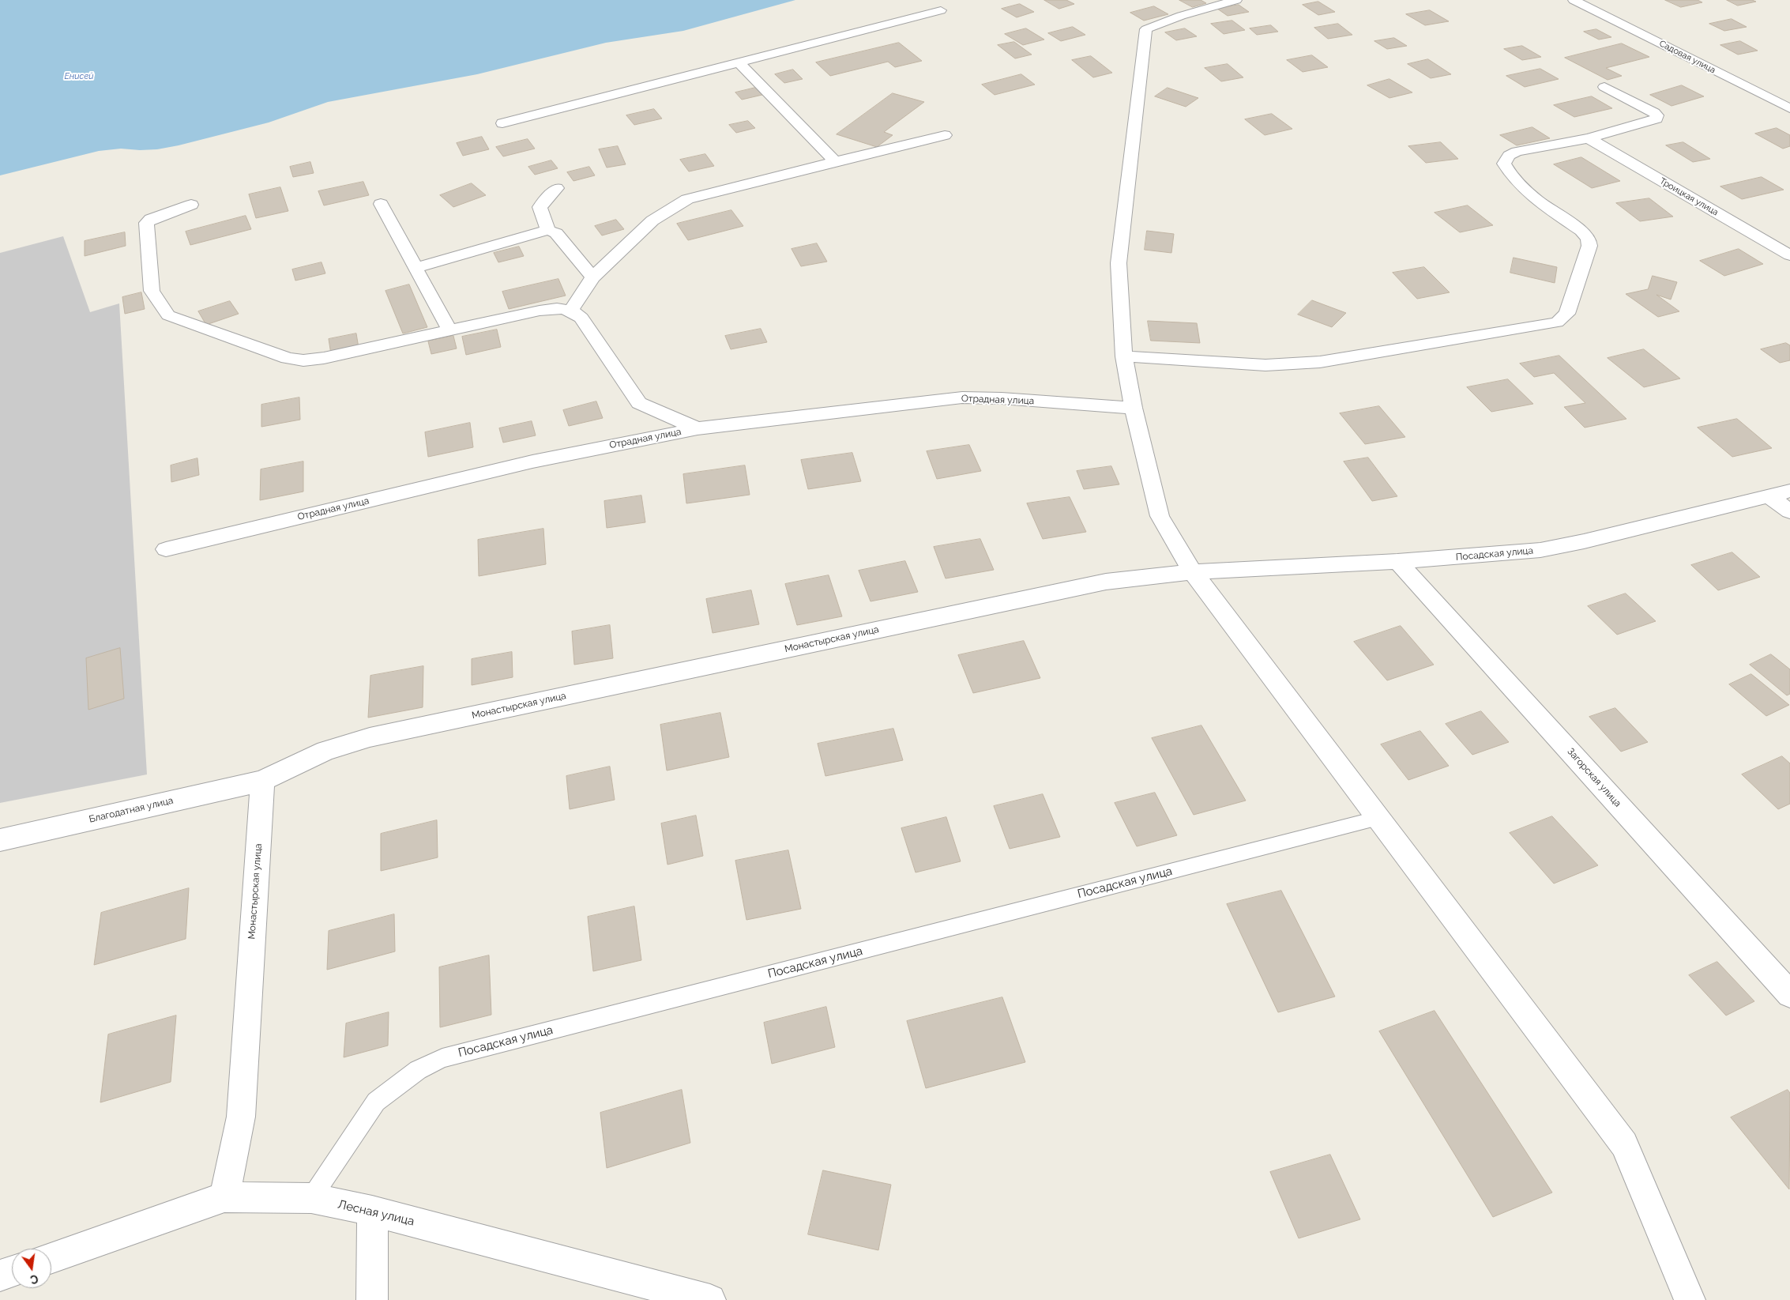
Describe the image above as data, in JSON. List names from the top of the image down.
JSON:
{
  "streets": {
    "street": [
      "Садовая улица",
      "Троицкая улица",
      "Отрадная улица",
      "Посадская улица",
      "Монастырская улица",
      "Загорская улица",
      "Благодатная улица",
      "Лесная улица"
    ]
  },
  "crossings": [
    ["Посадская улица", "Монастырская улица"],
    ["Посадская улица", "Загорская улица"],
    ["Посадская улица", "Лесная улица"],
    ["Монастырская улица", "Благодатная улица"],
    ["Монастырская улица", "Лесная улица"]
  ],
  "water": ["Енисей"],
  "north": "bottom"
}
